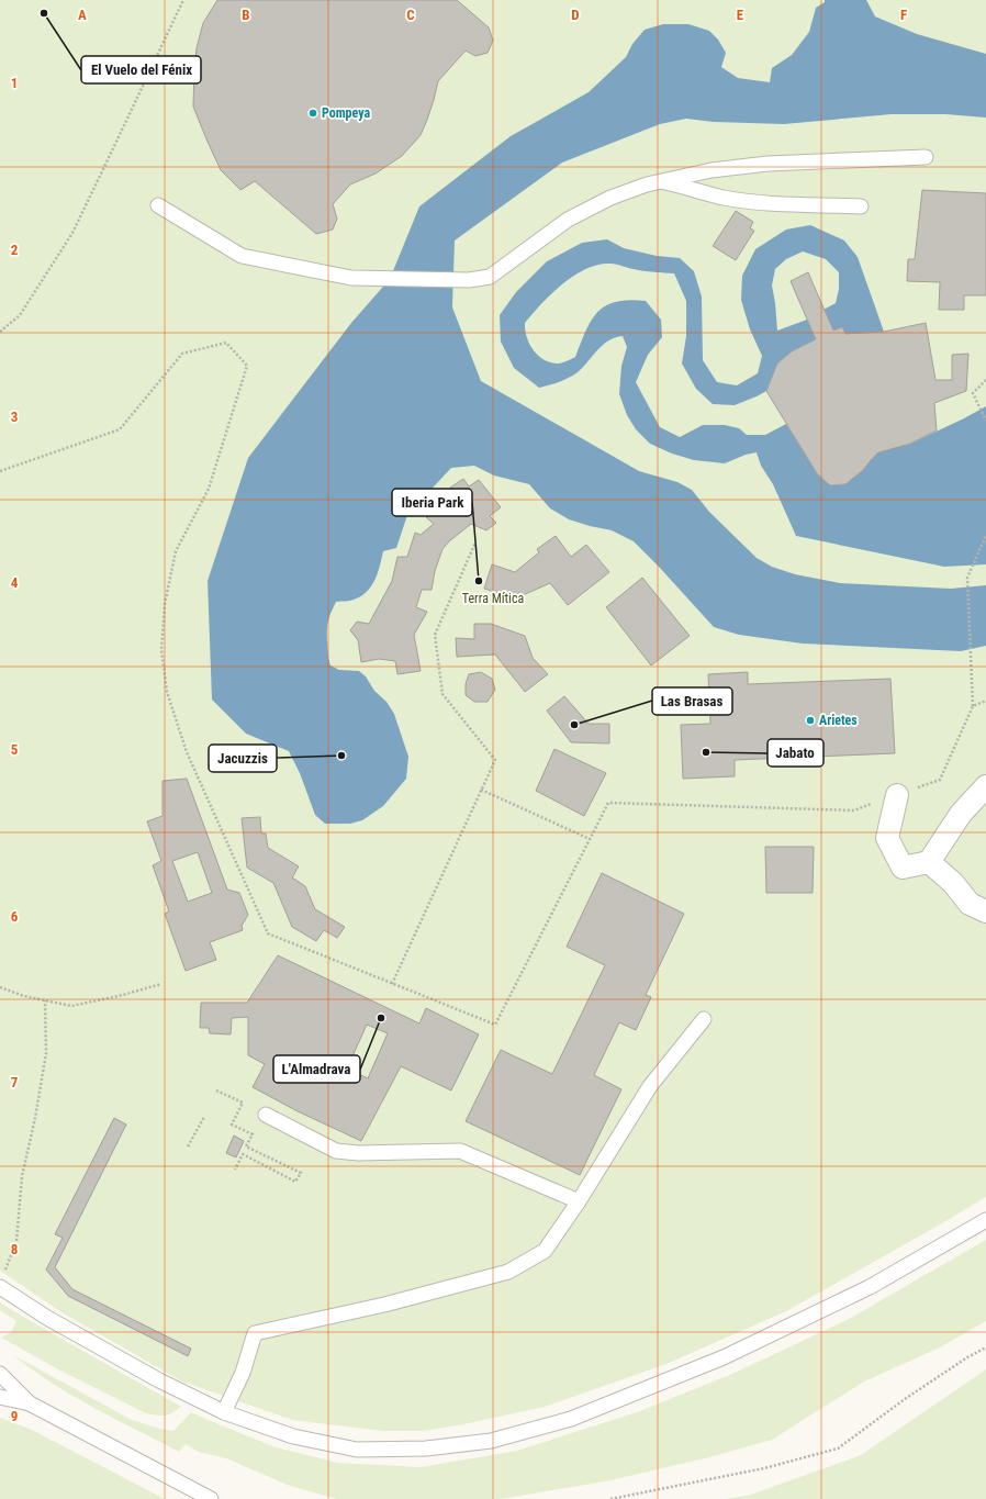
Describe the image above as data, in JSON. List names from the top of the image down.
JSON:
{
  "parks": ["Terra Mítica"],
  "places": [
    "El Vuelo del Fénix",
    "Pompeya",
    "Iberia Park",
    "Arietes",
    "Las Brasas",
    "Jabato",
    "Jacuzzis",
    "L'Almadrava"
  ],
  "grid": {
    "columns": [
      "A",
      "B",
      "C",
      "D",
      "E",
      "F"
    ],
    "rows": [
      "1",
      "2",
      "3",
      "4",
      "5",
      "6",
      "7",
      "8",
      "9"
    ]
  }
}
